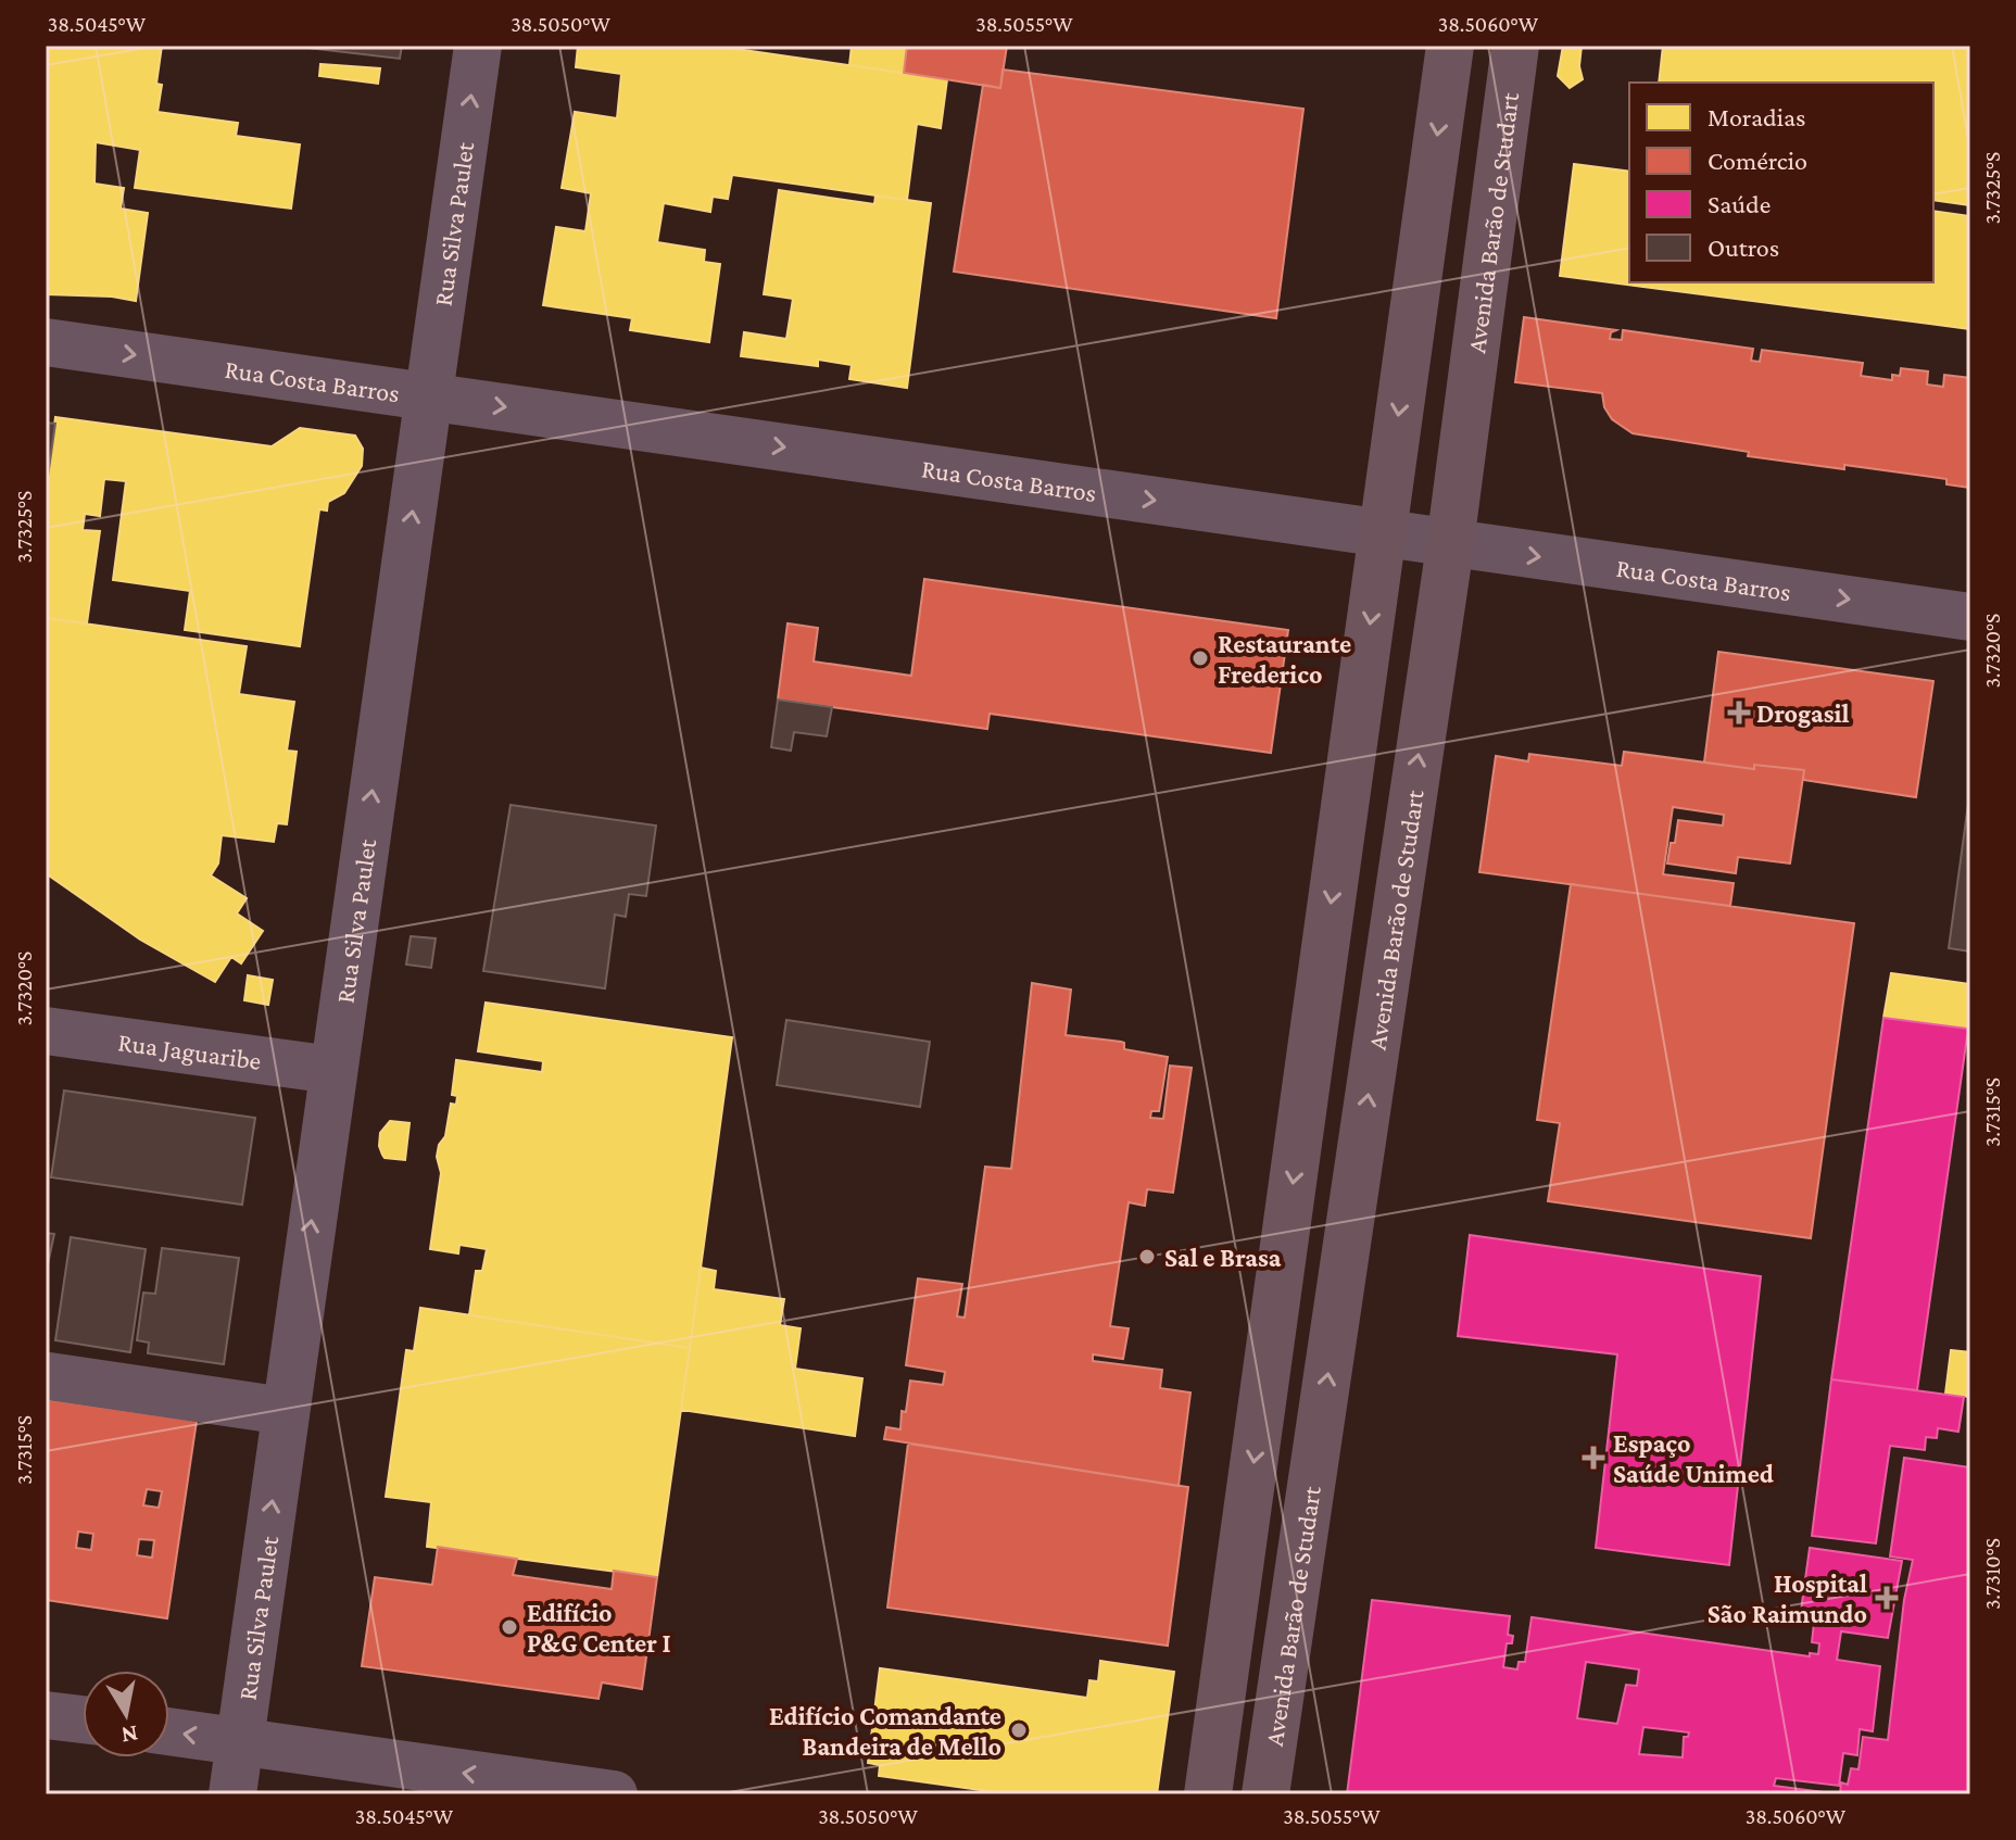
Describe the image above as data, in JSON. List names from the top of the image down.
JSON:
{
  "streets": {
    "main road": ["Avenida Barão de Studart"],
    "street": ["Rua Silva Paulet", "Rua Costa Barros", "Rua Jaguaribe"]
  },
  "crossings": [
    ["Rua Silva Paulet", "Rua Costa Barros"],
    ["Rua Silva Paulet", "Rua Jaguaribe"],
    ["Avenida Barão de Studart", "Rua Costa Barros"]
  ],
  "one_way": ["Rua Silva Paulet", "Rua Costa Barros"],
  "places": {
    "other": [
      "Restaurante Frederico",
      "Sal e Brasa",
      "Edifício P&G Center I",
      "Edifício Comandante Bandeira de Mello"
    ],
    "health": ["Drogasil", "Espaço Saúde Unimed", "Hospital São Raimundo"]
  },
  "legend": [
    "Moradias",
    "Comércio",
    "Saúde",
    "Outros"
  ],
  "north": "bottom",
  "coordinates": [
    "38.5045°W",
    "38.5050°W",
    "38.5055°W",
    "38.5060°W",
    "3.7325°S",
    "3.7320°S",
    "3.7315°S",
    "3.7310°S"
  ]
}
